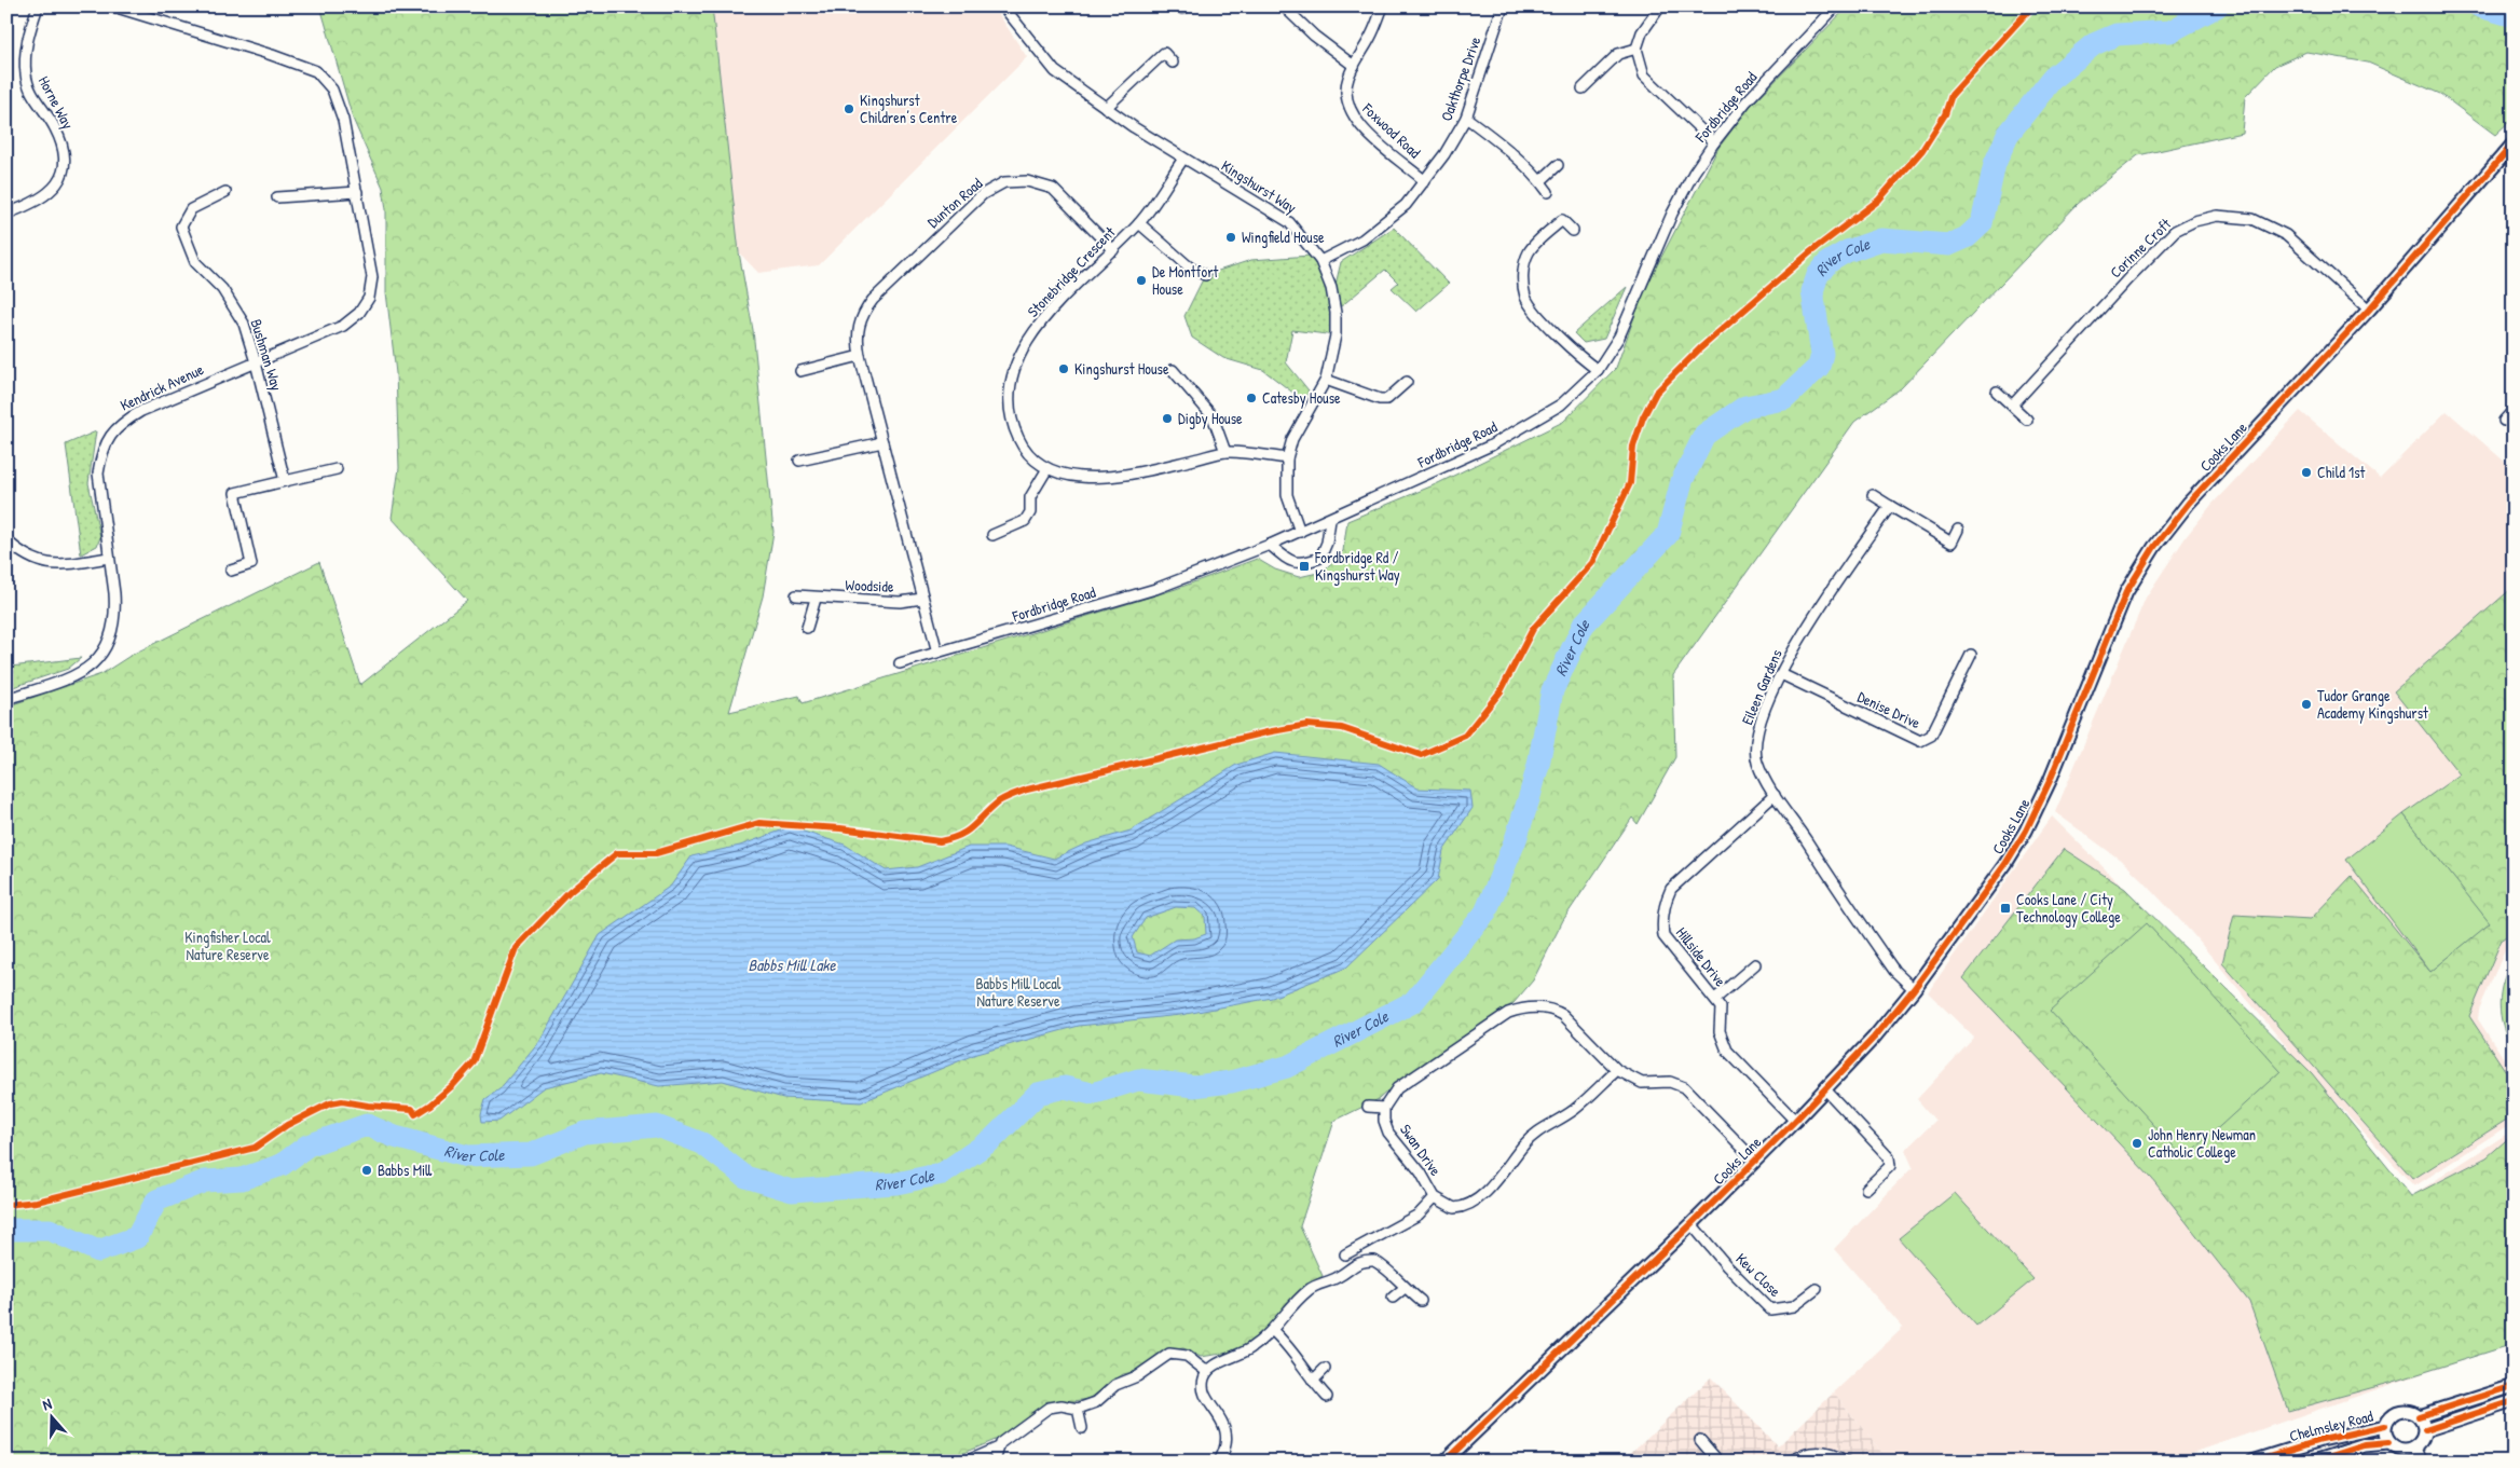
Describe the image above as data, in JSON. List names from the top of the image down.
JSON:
{
  "streets": {
    "street": [
      "Oakthorpe Drive",
      "Horne Way",
      "Fordbridge Road",
      "Foxwood Road",
      "Kingshurst Way",
      "Dunton Road",
      "Corinne Croft",
      "Stonebridge Crescent",
      "Bushman Way",
      "Kendrick Avenue",
      "Cooks Lane",
      "Woodside",
      "Eileen Gardens",
      "Denise Drive",
      "Hillside Drive",
      "Swan Drive",
      "Kew Close",
      "Chelmsley Road"
    ]
  },
  "crossings": [
    ["Oakthorpe Drive", "Foxwood Road"],
    ["Oakthorpe Drive", "Kingshurst Way"],
    ["Fordbridge Road", "Kingshurst Way"],
    ["Fordbridge Road", "Dunton Road"],
    ["Kingshurst Way", "Stonebridge Crescent"],
    ["Dunton Road", "Stonebridge Crescent"],
    ["Dunton Road", "Woodside"],
    ["Corinne Croft", "Cooks Lane"],
    ["Bushman Way", "Kendrick Avenue"],
    ["Cooks Lane", "Eileen Gardens"],
    ["Cooks Lane", "Hillside Drive"],
    ["Cooks Lane", "Kew Close"],
    ["Eileen Gardens", "Denise Drive"],
    ["Eileen Gardens", "Hillside Drive"]
  ],
  "water": ["River Cole", "Babbs Mill Lake"],
  "parks": ["Kingfisher Local Nature Reserve", "Babbs Mill Local Nature Reserve"],
  "places": {
    "other": [
      "Kingshurst Children’s Centre",
      "Wingfield House",
      "De Montfort House",
      "Kingshurst House",
      "Catesby House",
      "Digby House",
      "Child 1st",
      "Tudor Grange Academy Kingshurst",
      "John Henry Newman Catholic College",
      "Babbs Mill"
    ],
    "transit": ["Fordbridge Rd / Kingshurst Way", "Cooks Lane / City Technology College"]
  },
  "north": "top"
}
